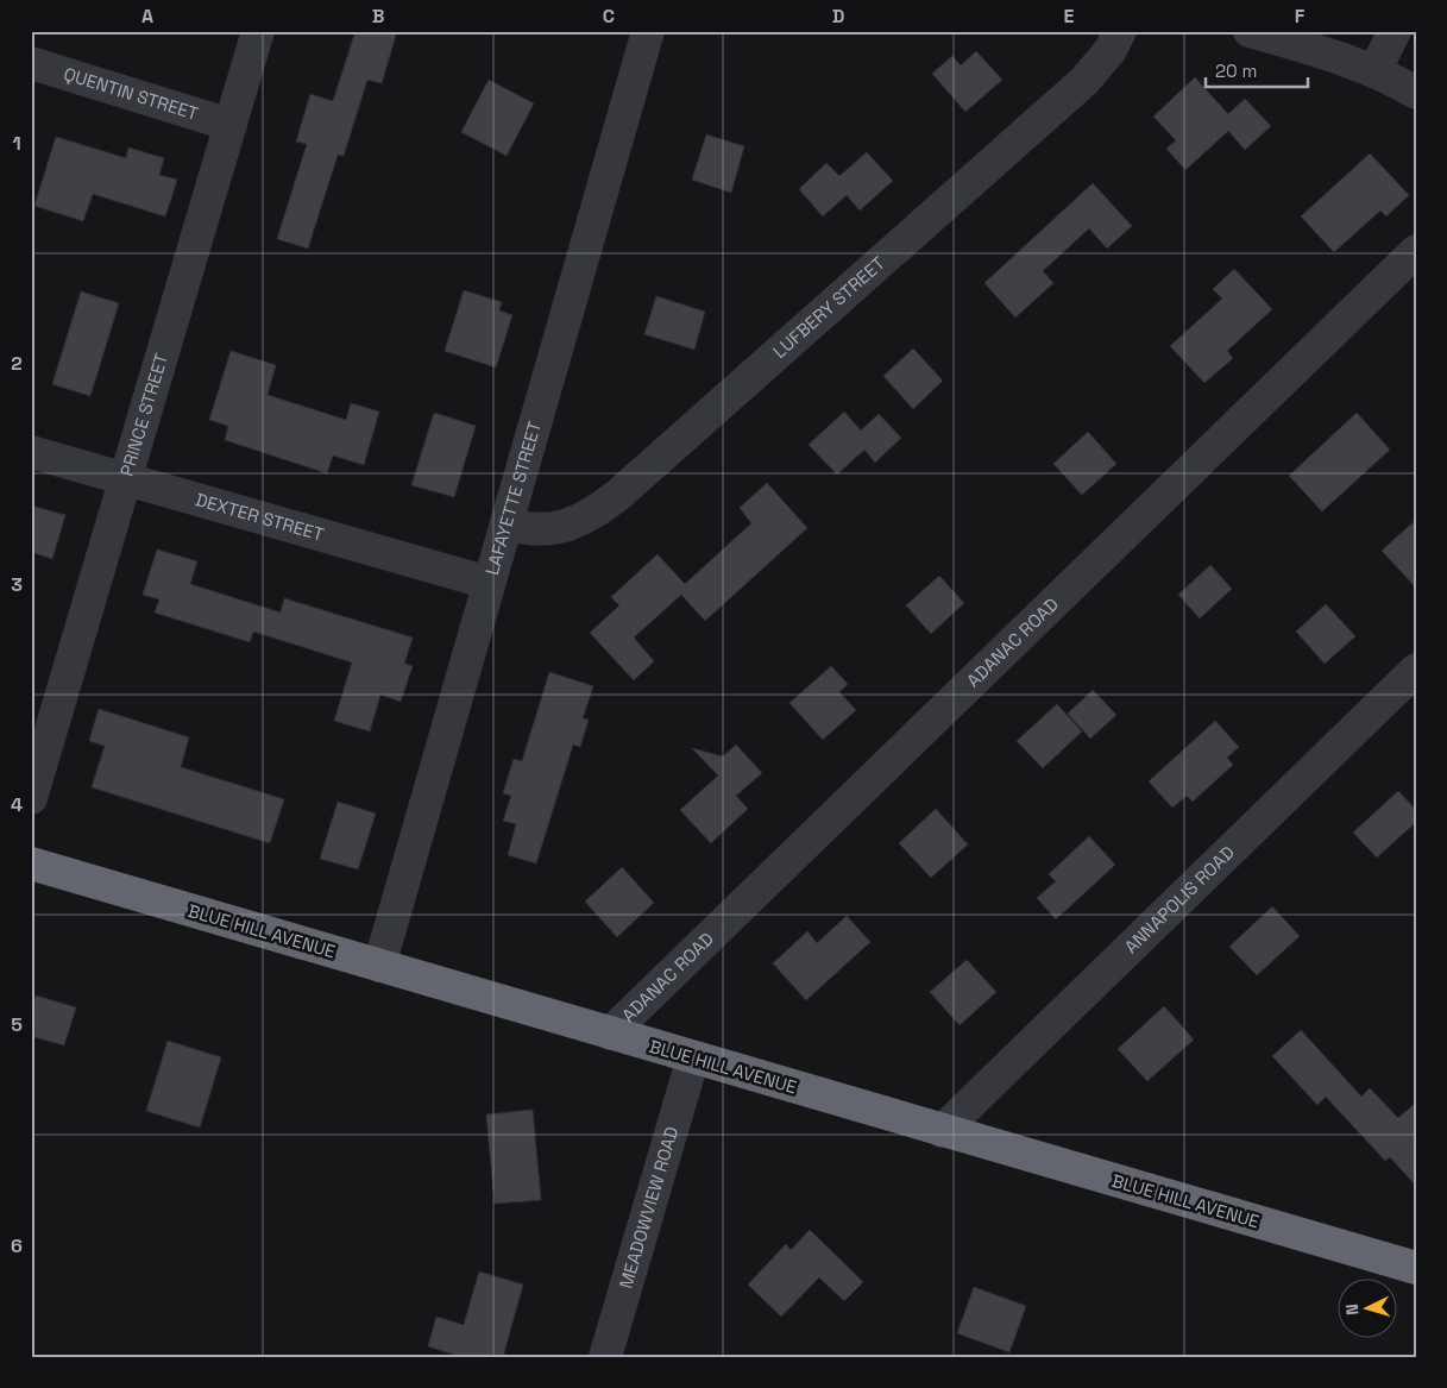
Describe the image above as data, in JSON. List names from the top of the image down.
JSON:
{
  "streets": {
    "highway": ["BLUE HILL AVENUE"],
    "street": [
      "QUENTIN STREET",
      "LUFBERY STREET",
      "PRINCE STREET",
      "LAFAYETTE STREET",
      "DEXTER STREET",
      "ADANAC ROAD",
      "ANNAPOLIS ROAD",
      "MEADOWVIEW ROAD"
    ]
  },
  "crossings": [
    ["QUENTIN STREET", "PRINCE STREET"],
    ["LUFBERY STREET", "LAFAYETTE STREET"],
    ["PRINCE STREET", "DEXTER STREET"],
    ["LAFAYETTE STREET", "DEXTER STREET"],
    ["LAFAYETTE STREET", "BLUE HILL AVENUE"],
    ["ADANAC ROAD", "BLUE HILL AVENUE"],
    ["ANNAPOLIS ROAD", "BLUE HILL AVENUE"],
    ["BLUE HILL AVENUE", "MEADOWVIEW ROAD"]
  ],
  "scale_bar": "20 m",
  "north": "left",
  "grid": {
    "columns": [
      "A",
      "B",
      "C",
      "D",
      "E",
      "F"
    ],
    "rows": [
      "1",
      "2",
      "3",
      "4",
      "5",
      "6"
    ]
  }
}
